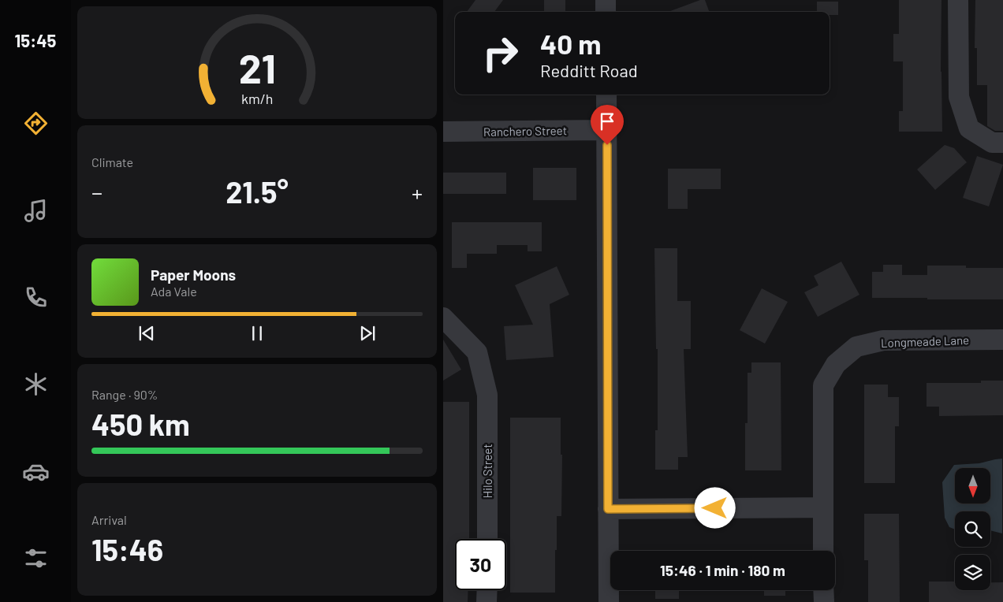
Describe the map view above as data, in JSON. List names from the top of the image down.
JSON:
{
  "streets": {
    "street": ["Ranchero Street", "Longmeade Lane", "Hilo Street"]
  },
  "north": "bottom",
  "page": {
    "tabs": "15:45",
    "turn": ["40 m", "Redditt Road"],
    "tile": [
      "Climate",
      ["Range · 90%", "450 km"],
      ["Arrival", "15:46"]
    ],
    "heat": ["−", "21.5°", "+"],
    "song": ["Paper Moons", "Ada Vale"],
    "limit": "30",
    "trip": "15:46 · 1 min · 180 m",
    "gauge": ["21", "km/h"]
  }
}
